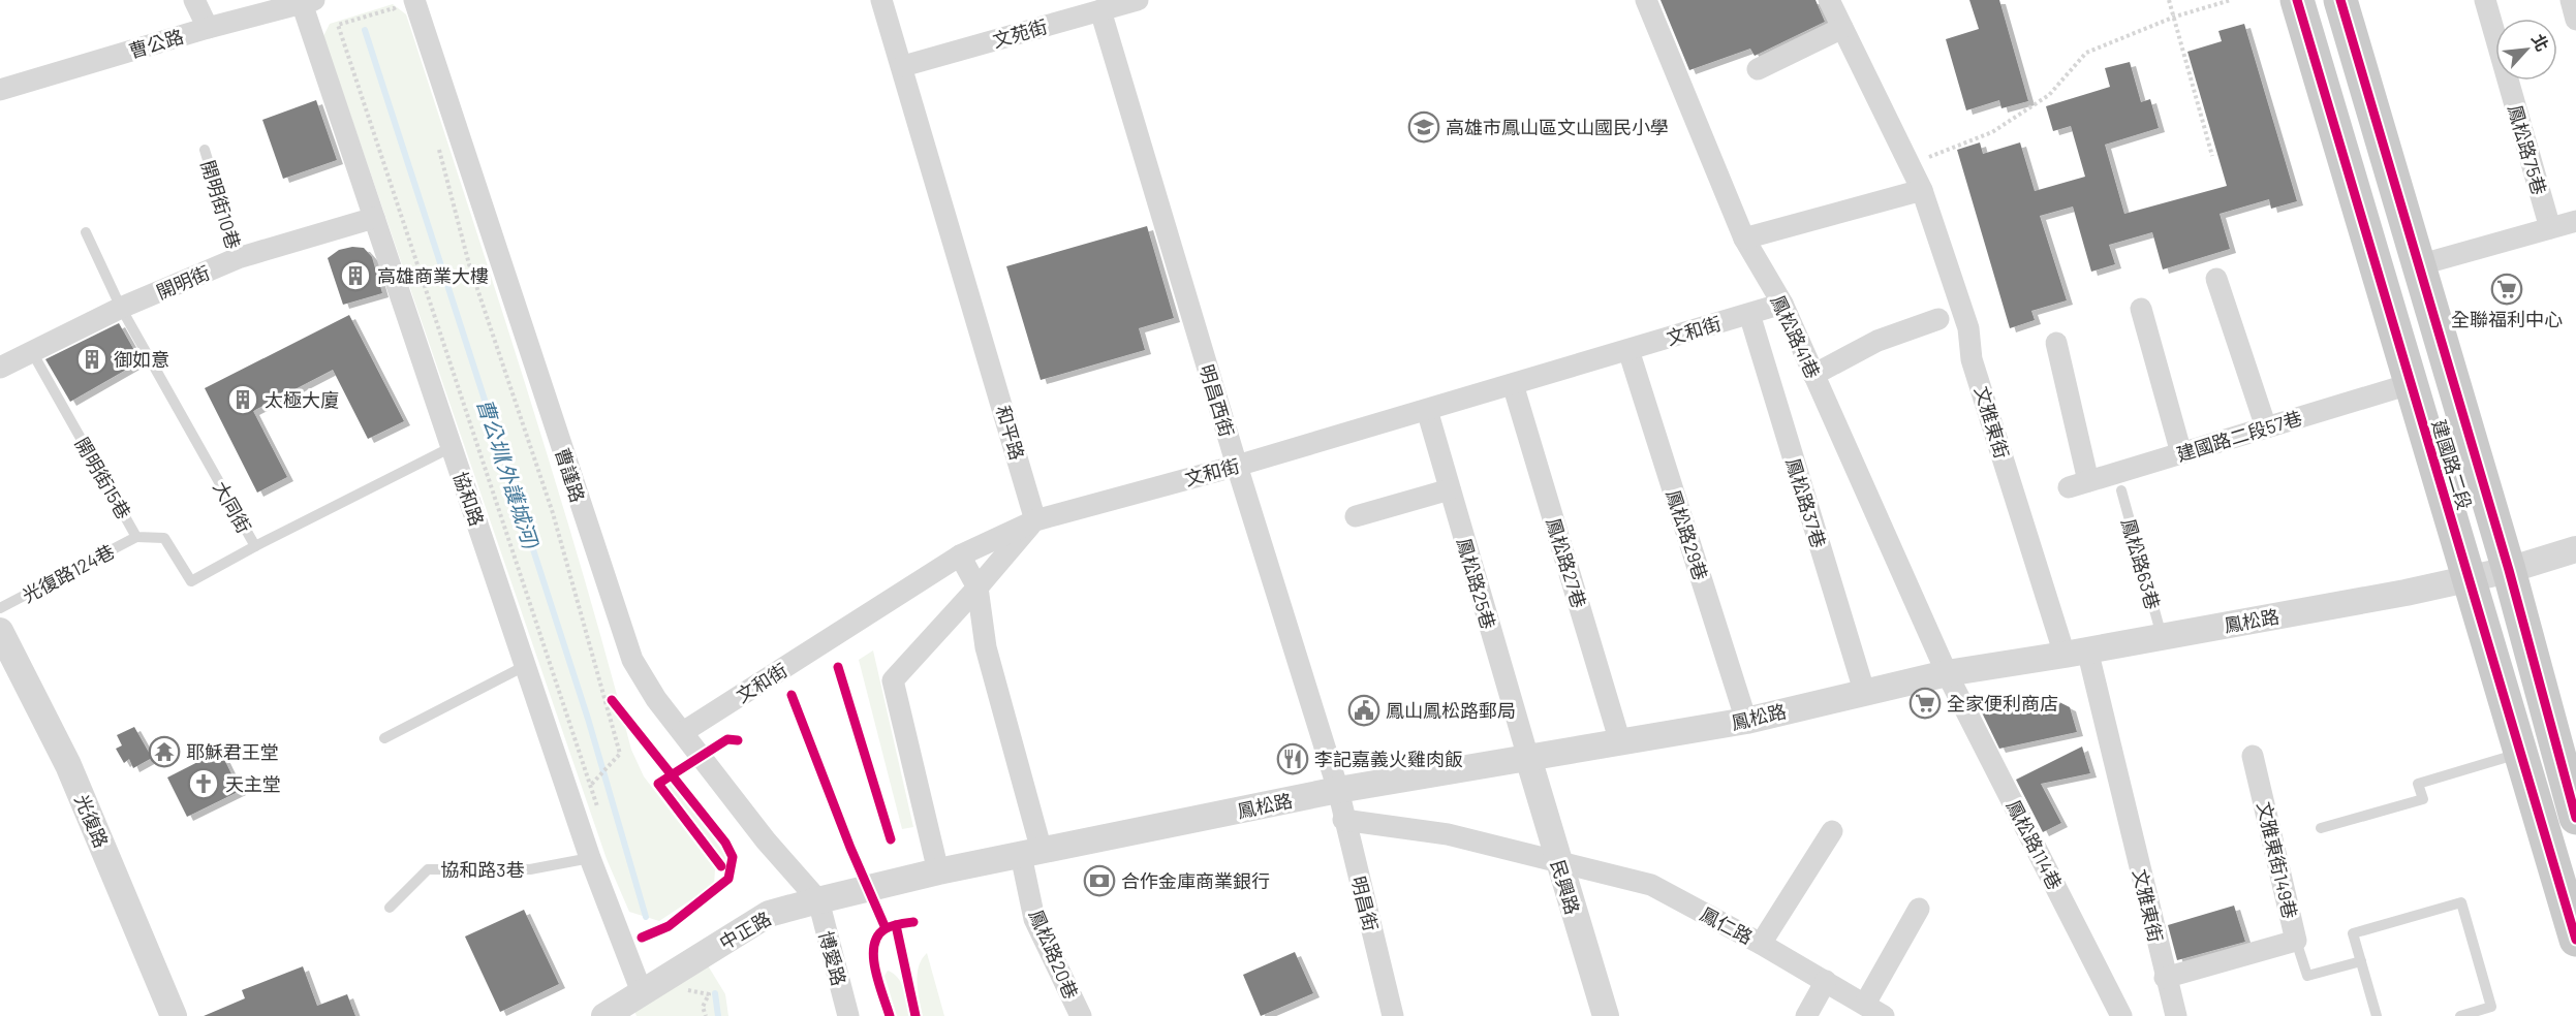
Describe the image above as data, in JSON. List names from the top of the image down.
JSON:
{
  "streets": {
    "main road": ["建國路二段"],
    "street": [
      "文苑街",
      "曹公路",
      "鳳松路75巷",
      "開明街",
      "文和街",
      "鳳松路41巷",
      "明昌西街",
      "文雅東街",
      "和平路",
      "建國路二段57巷",
      "曹謹路",
      "協和路",
      "鳳松路37巷",
      "鳳松路29巷",
      "鳳松路27巷",
      "鳳松路25巷",
      "鳳松路",
      "光復路",
      "鳳松路114巷",
      "文雅東街149巷",
      "民興路",
      "明昌街",
      "鳳仁路",
      "中正路",
      "鳳松路20巷",
      "博愛路"
    ],
    "lane": [
      "開明街10巷",
      "開明街15巷",
      "大同街",
      "鳳松路63巷",
      "光復路124巷",
      "協和路3巷"
    ]
  },
  "crossings": [
    ["文苑街", "明昌西街"],
    ["文苑街", "和平路"],
    ["曹公路", "協和路"],
    ["開明街10巷", "開明街"],
    ["開明街", "開明街15巷"],
    ["開明街", "協和路"],
    ["開明街", "大同街"],
    ["文和街", "鳳松路41巷"],
    ["文和街", "明昌西街"],
    ["文和街", "和平路"],
    ["文和街", "曹謹路"],
    ["文和街", "鳳松路37巷"],
    ["文和街", "鳳松路29巷"],
    ["文和街", "鳳松路27巷"],
    ["文和街", "鳳松路25巷"],
    ["鳳松路41巷", "鳳松路"],
    ["鳳松路41巷", "鳳松路114巷"],
    ["明昌西街", "鳳松路"],
    ["明昌西街", "明昌街"],
    ["文雅東街", "鳳松路"],
    ["文雅東街", "文雅東街149巷"],
    ["建國路二段57巷", "建國路二段"],
    ["建國路二段", "鳳松路"],
    ["曹謹路", "中正路"],
    ["曹謹路", "博愛路"],
    ["開明街15巷", "大同街"],
    ["開明街15巷", "光復路124巷"],
    ["協和路", "大同街"],
    ["協和路", "協和路3巷"],
    ["協和路", "中正路"],
    ["鳳松路37巷", "鳳松路"],
    ["鳳松路29巷", "鳳松路"],
    ["鳳松路27巷", "鳳松路"],
    ["鳳松路63巷", "鳳松路"],
    ["鳳松路25巷", "鳳松路"],
    ["鳳松路25巷", "民興路"],
    ["鳳松路", "鳳松路114巷"],
    ["鳳松路", "民興路"],
    ["鳳松路", "明昌街"],
    ["鳳松路", "中正路"],
    ["鳳松路", "鳳松路20巷"],
    ["民興路", "鳳仁路"],
    ["明昌街", "鳳仁路"],
    ["中正路", "博愛路"]
  ],
  "water": ["曹公圳(外護城河)"],
  "places": {
    "school or university": ["高雄市鳳山區文山國民小學"],
    "building": ["高雄商業大樓", "御如意", "太極大廈"],
    "supermarket": ["全聯福利中心", "全家便利商店"],
    "public building": ["鳳山鳳松路郵局"],
    "temple": ["耶穌君王堂"],
    "restaurant": ["李記嘉義火雞肉飯"],
    "church": ["天主堂"],
    "bank": ["合作金庫商業銀行"]
  },
  "north": "top right"
}
